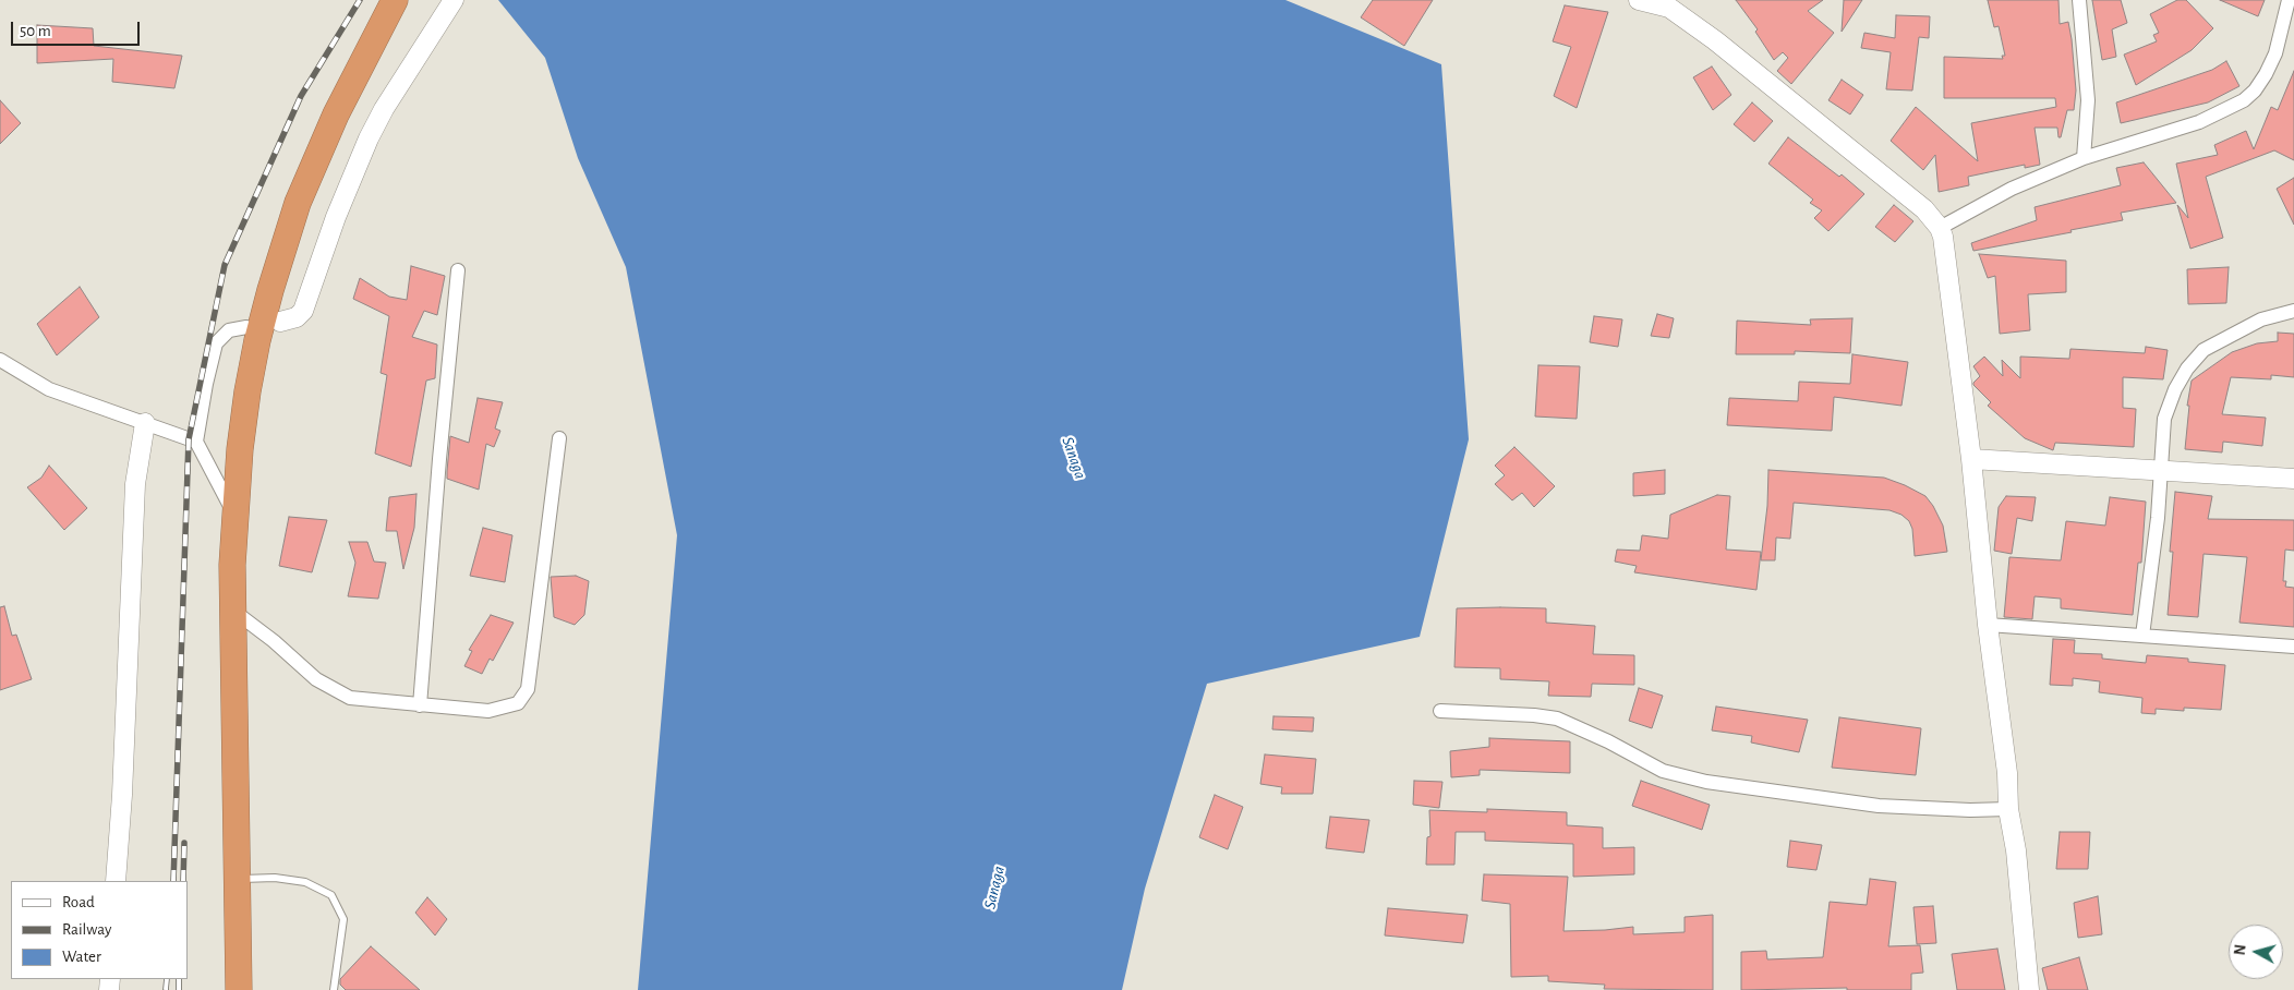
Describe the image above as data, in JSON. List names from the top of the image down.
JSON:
{
  "water": ["Sanaga"],
  "legend": ["Road", "Railway", "Water"],
  "scale_bar": "50 m",
  "north": "left"
}
